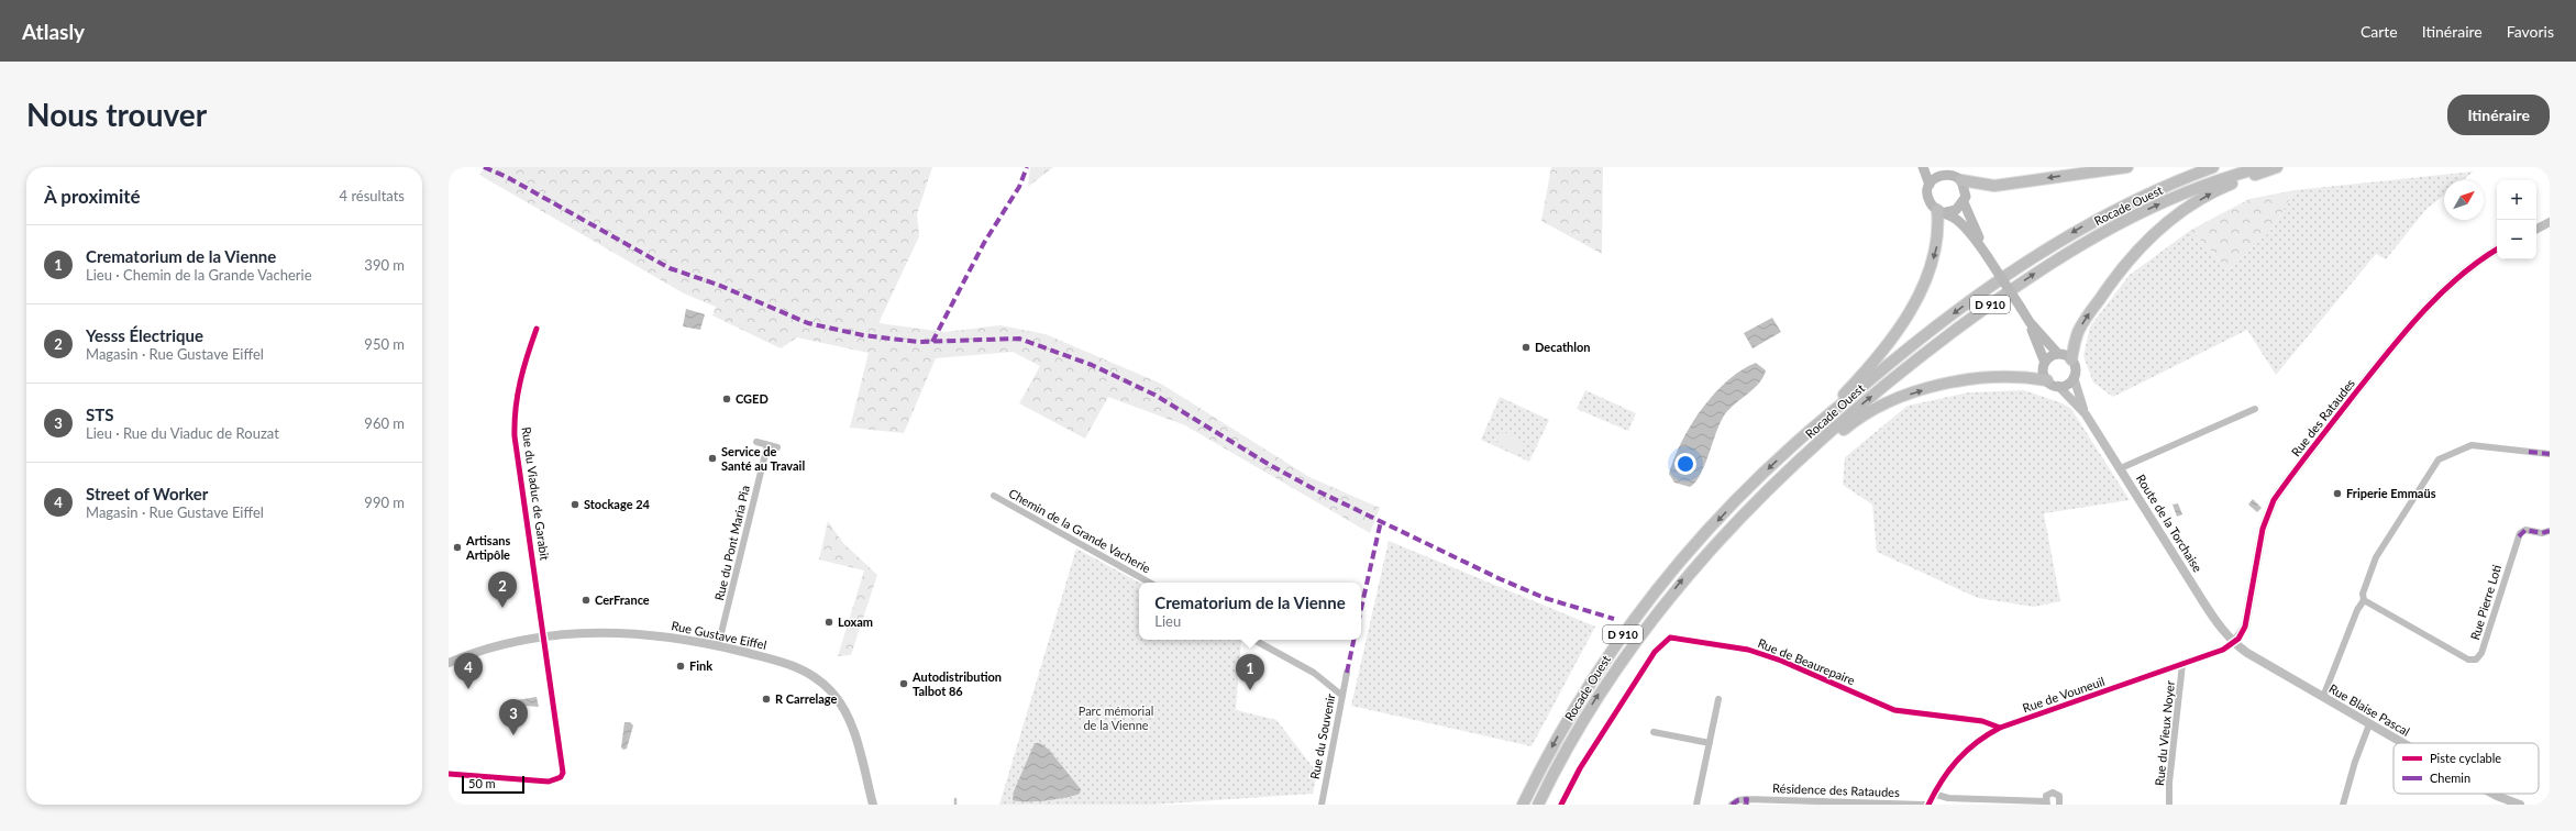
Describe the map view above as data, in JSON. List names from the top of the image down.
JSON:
{
  "streets": {
    "main road": ["Rocade Ouest", "D 910"],
    "street": [
      "Rue des Rataudes",
      "Rue du Viaduc de Garabit",
      "Route de la Torchaise",
      "Chemin de la Grande Vacherie",
      "Rue du Pont Maria Pia",
      "Rue Pierre Loti",
      "Rue Gustave Eiffel",
      "Rue de Beaurepaire",
      "Rue de Vouneuil",
      "Rue Blaise Pascal",
      "Rue du Vieux Noyer",
      "Rue du Souvenir",
      "Résidence des Rataudes"
    ]
  },
  "crossings": [
    ["Rue des Rataudes", "Route de la Torchaise"],
    ["Rue des Rataudes", "Rue de Vouneuil"],
    ["Rue des Rataudes", "Rue Blaise Pascal"],
    ["Rue du Viaduc de Garabit", "Rue Gustave Eiffel"],
    ["Route de la Torchaise", "Rue de Vouneuil"],
    ["Route de la Torchaise", "Rue Blaise Pascal"],
    ["Rue du Pont Maria Pia", "Rue Gustave Eiffel"],
    ["Rue de Beaurepaire", "Rue de Vouneuil"],
    ["Rue de Vouneuil", "Rue Blaise Pascal"],
    ["Rue de Vouneuil", "Rue du Vieux Noyer"]
  ],
  "parks": ["Parc mémorial de la Vienne"],
  "places": [
    "Decathlon",
    "CGED",
    "Service de Santé au Travail",
    "Friperie Emmaüs",
    "Stockage 24",
    "Artisans Artipôle",
    "CerFrance",
    "Loxam",
    "Fink",
    "Autodistribution Talbot 86",
    "R Carrelage"
  ],
  "legend": ["Piste cyclable", "Chemin"],
  "scale_bar": "50 m",
  "north": "top right",
  "page": {
    "header": "Atlasly",
    "nav": ["Carte", "Itinéraire", "Favoris"],
    "buttons": "Itinéraire",
    "title": "Nous trouver",
    "heading": ["À proximité", "4 résultats"],
    "map_buttons": ["+", "−"],
    "list": [
      {
        "mark": "1",
        "name": "Crematorium de la Vienne",
        "note": "Lieu · Chemin de la Grande Vacherie",
        "value": "390 m"
      },
      {
        "mark": "2",
        "name": "Yesss Électrique",
        "note": "Magasin · Rue Gustave Eiffel",
        "value": "950 m"
      },
      {
        "mark": "3",
        "name": "STS",
        "note": "Lieu · Rue du Viaduc de Rouzat",
        "value": "960 m"
      },
      {
        "mark": "4",
        "name": "Street of Worker",
        "note": "Magasin · Rue Gustave Eiffel",
        "value": "990 m"
      }
    ],
    "pins": [
      "2",
      "4",
      "1",
      "3"
    ],
    "popup": ["Crematorium de la Vienne", "Lieu"],
    "scale": "50 m"
  }
}
